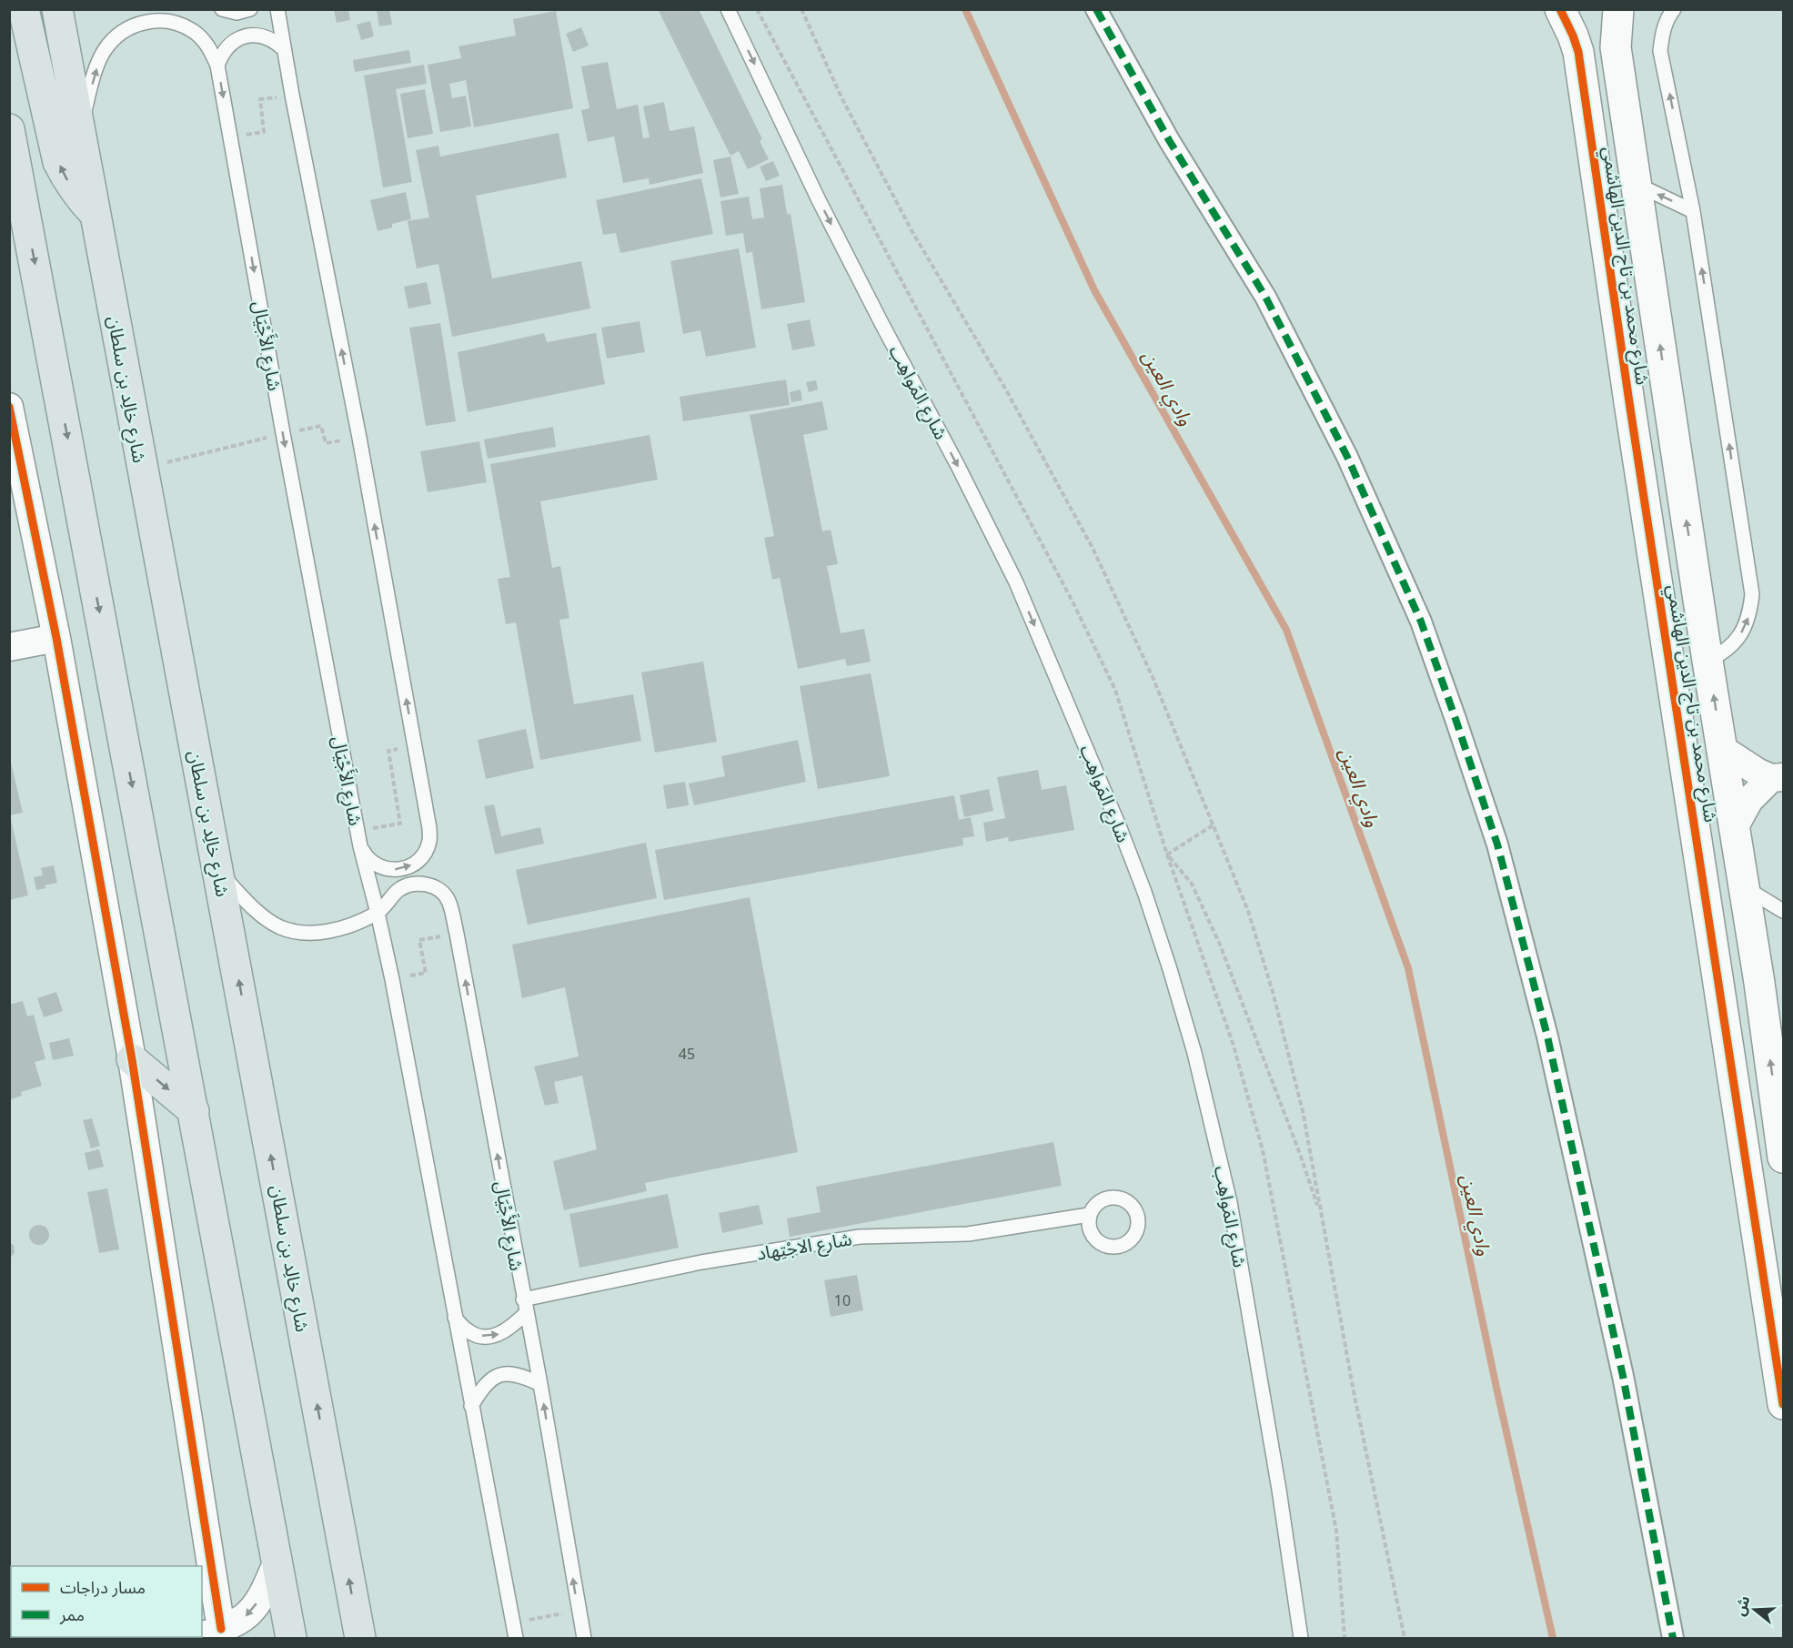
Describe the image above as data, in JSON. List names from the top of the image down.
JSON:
{
  "streets": {
    "main road": ["شارع خالِد بن سلطان"],
    "street": ["شارع محمد بن تاج الدين الهاشمي"],
    "lane": ["شارع الأَجْيَال", "شارع المَواهِب", "شارع الاجْتِهاد"]
  },
  "crossings": [
    ["شارع الأَجْيَال", "شارع خالِد بن سلطان"],
    ["شارع الأَجْيَال", "شارع الاجْتِهاد"]
  ],
  "one_way": ["شارع المَواهِب"],
  "water": ["وادي العين"],
  "house_numbers": ["45", "10"],
  "legend": ["مسار دراجات", "ممر"],
  "north": "left"
}
